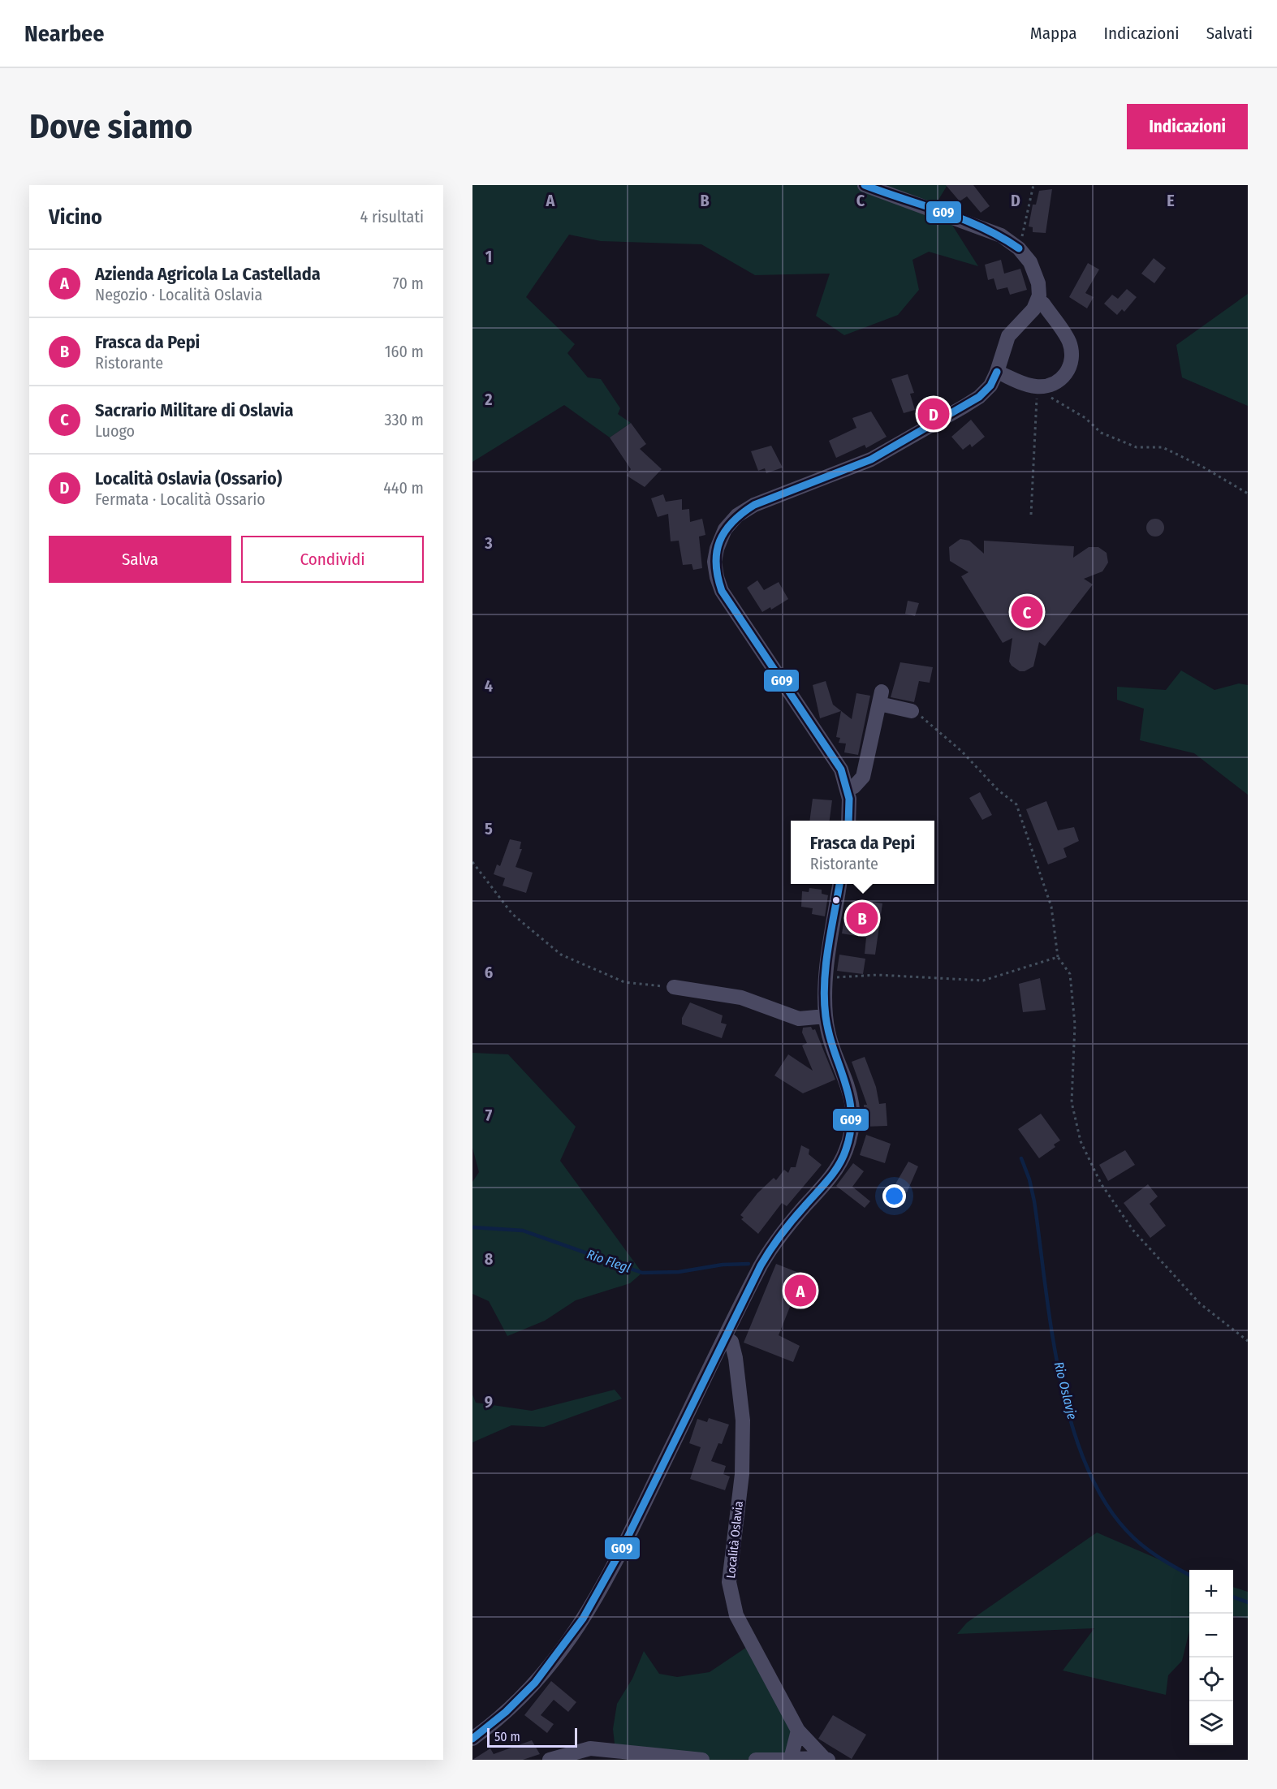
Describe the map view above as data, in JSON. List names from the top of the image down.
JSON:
{
  "streets": {
    "street": ["Località Oslavia"]
  },
  "water": ["Rio Flegl", "Rio Oslavje"],
  "lines": ["transit line G09"],
  "scale_bar": "50 m",
  "page": {
    "header": "Nearbee",
    "nav": ["Mappa", "Indicazioni", "Salvati"],
    "buttons": [
      "Indicazioni",
      ["Salva", "Condividi"]
    ],
    "title": "Dove siamo",
    "heading": ["Vicino", "4 risultati"],
    "list": [
      {
        "mark": "A",
        "name": "Azienda Agricola La Castellada",
        "note": "Negozio · Località Oslavia",
        "value": "70 m"
      },
      {
        "mark": "B",
        "name": "Frasca da Pepi",
        "note": "Ristorante",
        "value": "160 m"
      },
      {
        "mark": "C",
        "name": "Sacrario Militare di Oslavia",
        "note": "Luogo",
        "value": "330 m"
      },
      {
        "mark": "D",
        "name": "Località Oslavia (Ossario)",
        "note": "Fermata · Località Ossario",
        "value": "440 m"
      }
    ],
    "pins": [
      "D",
      "C",
      "B",
      "A"
    ],
    "popup": ["Frasca da Pepi", "Ristorante"],
    "map_buttons": ["+", "−"],
    "scale": "50 m"
  },
  "grid": {
    "columns": [
      "A",
      "B",
      "C",
      "D",
      "E"
    ],
    "rows": [
      "1",
      "2",
      "3",
      "4",
      "5",
      "6",
      "7",
      "8",
      "9"
    ]
  }
}
